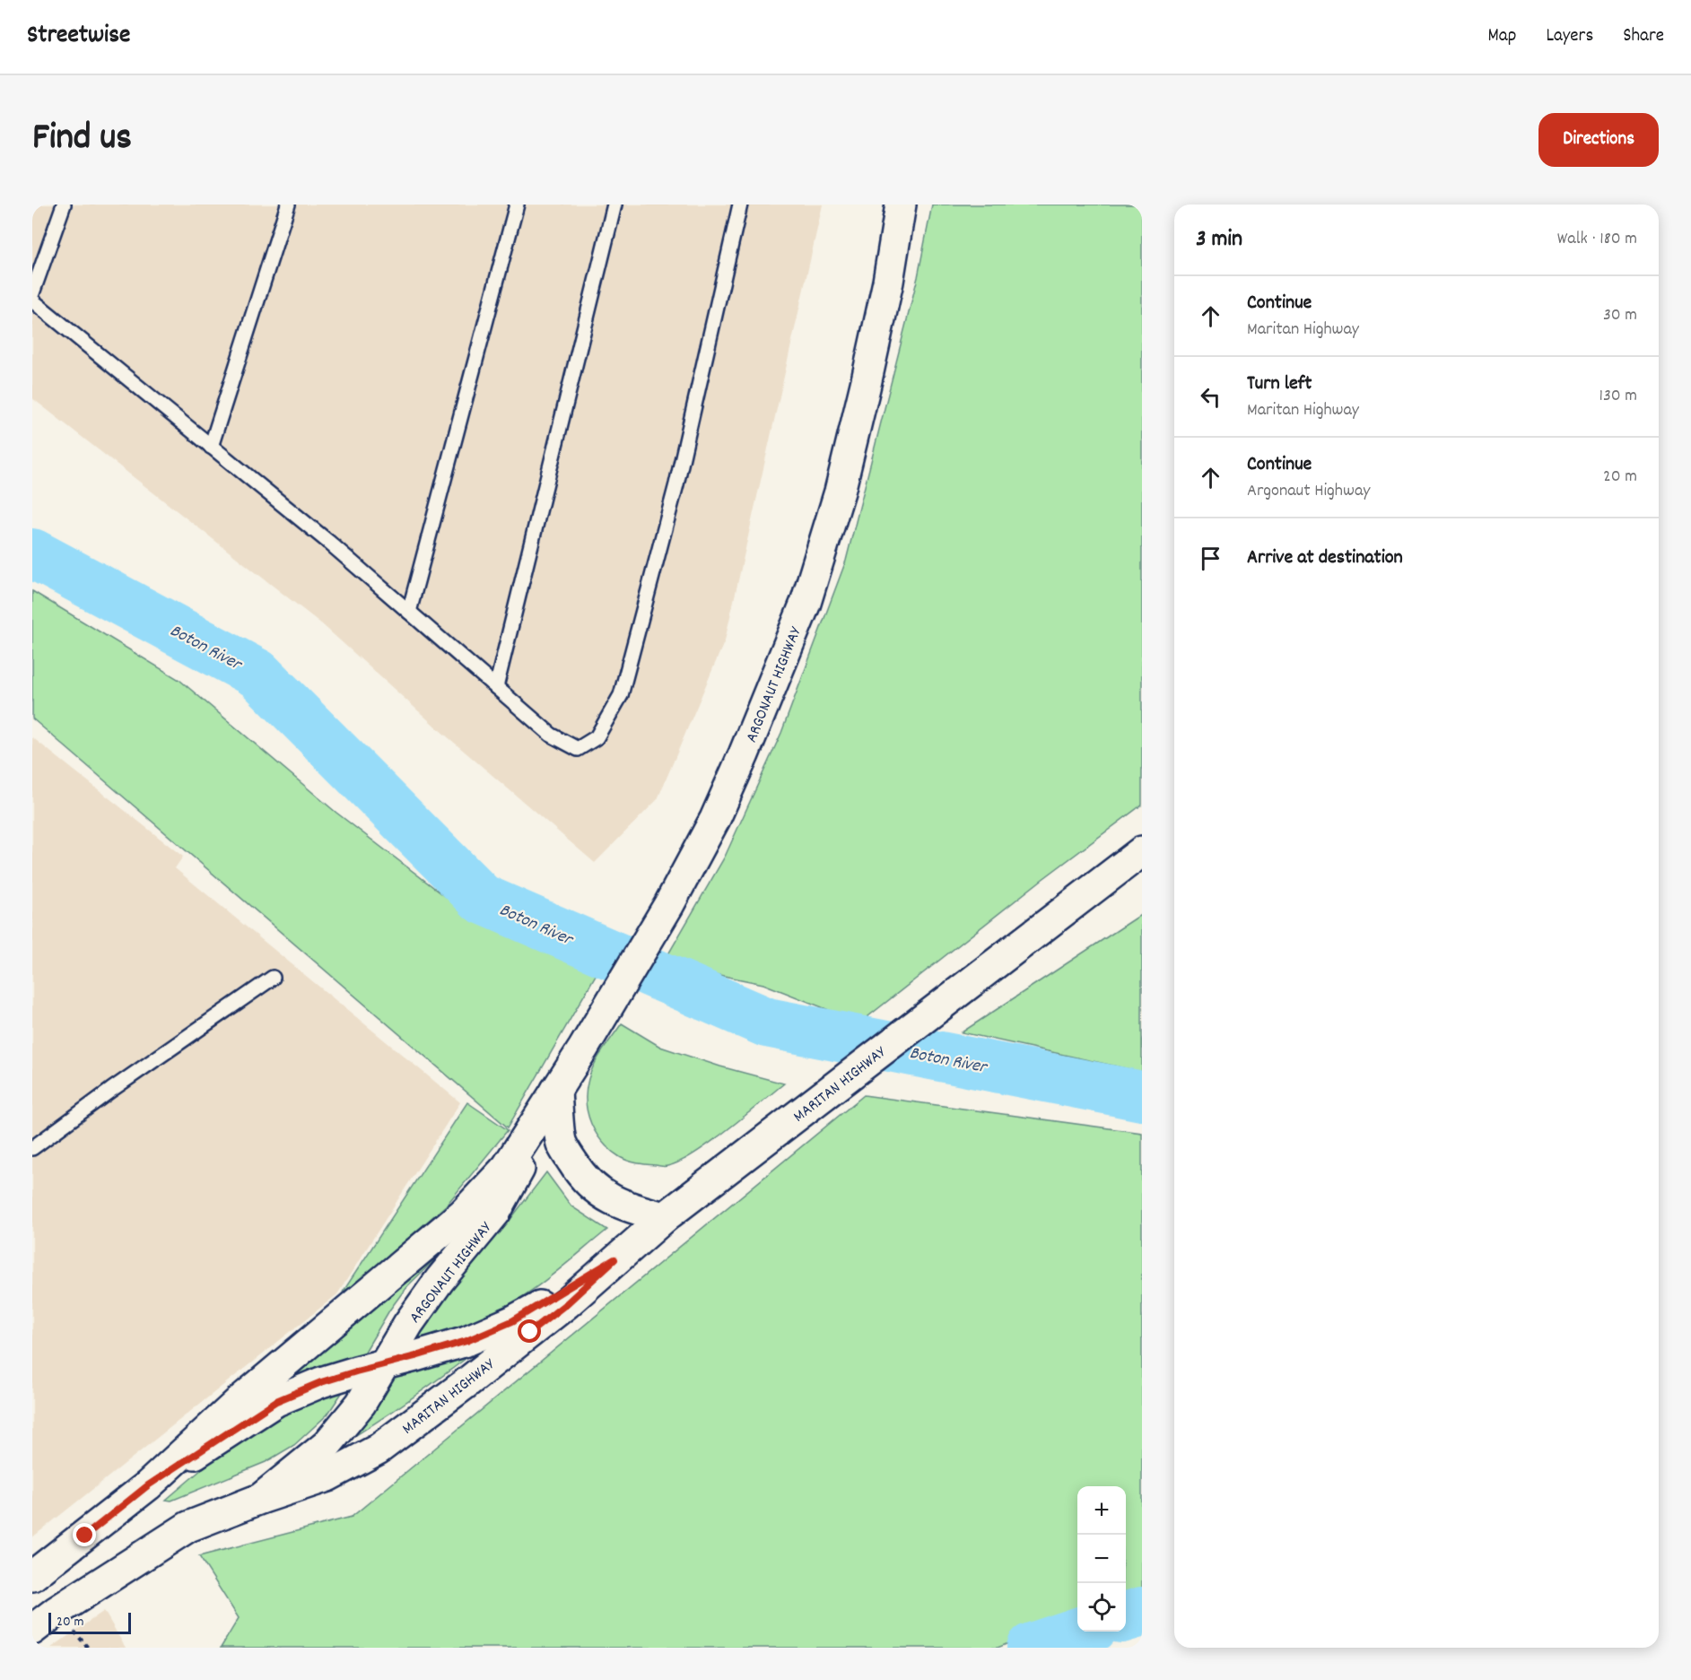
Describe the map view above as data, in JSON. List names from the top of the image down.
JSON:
{
  "streets": {
    "main road": ["ARGONAUT HIGHWAY", "MARITAN HIGHWAY"]
  },
  "crossings": [
    ["ARGONAUT HIGHWAY", "MARITAN HIGHWAY"]
  ],
  "water": ["Boton River"],
  "scale_bar": "20 m",
  "page": {
    "header": "Streetwise",
    "nav": ["Map", "Layers", "Share"],
    "title": "Find us",
    "buttons": "Directions",
    "heading": ["3 min", "Walk · 180 m"],
    "list": [
      ["Continue", "Maritan Highway", "30 m"],
      ["Turn left", "Maritan Highway", "130 m"],
      ["Continue", "Argonaut Highway", "20 m"],
      "Arrive at destination"
    ],
    "map_buttons": ["+", "−"],
    "scale": "20 m"
  }
}
